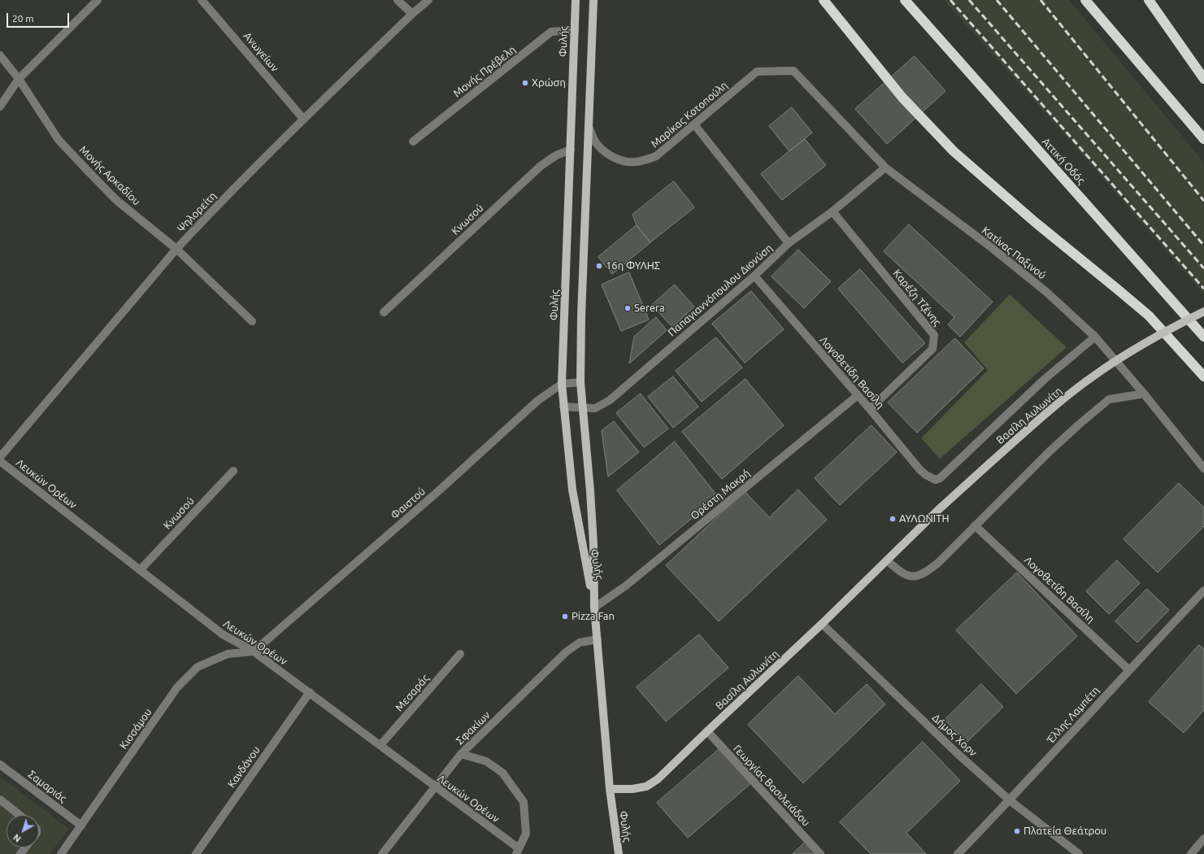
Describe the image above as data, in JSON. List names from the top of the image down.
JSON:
{
  "streets": {
    "highway": ["Αττική Οδός"],
    "main road": ["Φυλής", "Βασίλη Αυλωνίτη"],
    "street": [
      "Ανωγείων",
      "Μονής Πρέβελη",
      "Μαρίκας Κοτοπούλη",
      "Μονής Αρκαδίου",
      "Ψηλορείτη",
      "Κνωσού",
      "Κατίνας Παξινού",
      "Παπαγιαννόπουλου Διονύση",
      "Καρέζη Τζένης",
      "Λογοθετίδη Βασίλη",
      "Λευκών Ορέων",
      "Ορέστη Μακρή",
      "Φαιστού",
      "Μεσαράς",
      "Έλλης Λαμπέτη",
      "Σφακίων",
      "Κισσάμου",
      "Δήμος Χορν",
      "Κανδάνου",
      "Γεωργίας Βασιλειάδου",
      "Σαμαριάς"
    ]
  },
  "crossings": [
    ["Φυλής", "Μονής Πρέβελη"],
    ["Φυλής", "Μαρίκας Κοτοπούλη"],
    ["Φυλής", "Κνωσού"],
    ["Φυλής", "Παπαγιαννόπουλου Διονύση"],
    ["Φυλής", "Βασίλη Αυλωνίτη"],
    ["Φυλής", "Ορέστη Μακρή"],
    ["Φυλής", "Φαιστού"],
    ["Φυλής", "Σφακίων"],
    ["Ανωγείων", "Ψηλορείτη"],
    ["Μαρίκας Κοτοπούλη", "Κατίνας Παξινού"],
    ["Μονής Αρκαδίου", "Ψηλορείτη"],
    ["Κνωσού", "Λευκών Ορέων"],
    ["Κατίνας Παξινού", "Παπαγιαννόπουλου Διονύση"],
    ["Κατίνας Παξινού", "Βασίλη Αυλωνίτη"],
    ["Παπαγιαννόπουλου Διονύση", "Καρέζη Τζένης"],
    ["Παπαγιαννόπουλου Διονύση", "Λογοθετίδη Βασίλη"],
    ["Καρέζη Τζένης", "Λογοθετίδη Βασίλη"],
    ["Λογοθετίδη Βασίλη", "Βασίλη Αυλωνίτη"],
    ["Λογοθετίδη Βασίλη", "Ορέστη Μακρή"],
    ["Λογοθετίδη Βασίλη", "Έλλης Λαμπέτη"],
    ["Βασίλη Αυλωνίτη", "Δήμος Χορν"],
    ["Βασίλη Αυλωνίτη", "Γεωργίας Βασιλειάδου"],
    ["Λευκών Ορέων", "Φαιστού"],
    ["Λευκών Ορέων", "Μεσαράς"],
    ["Λευκών Ορέων", "Σφακίων"],
    ["Λευκών Ορέων", "Κισσάμου"],
    ["Λευκών Ορέων", "Κανδάνου"],
    ["Φαιστού", "Κισσάμου"],
    ["Έλλης Λαμπέτη", "Δήμος Χορν"],
    ["Κισσάμου", "Σαμαριάς"]
  ],
  "places": [
    "Χρώση",
    "16η ΦΥΛΗΣ",
    "Serera",
    "ΑΥΛΩΝΙΤΗ",
    "Pizza Fan",
    "Πλατεία Θεάτρου"
  ],
  "scale_bar": "20 m",
  "north": "bottom left"
}
